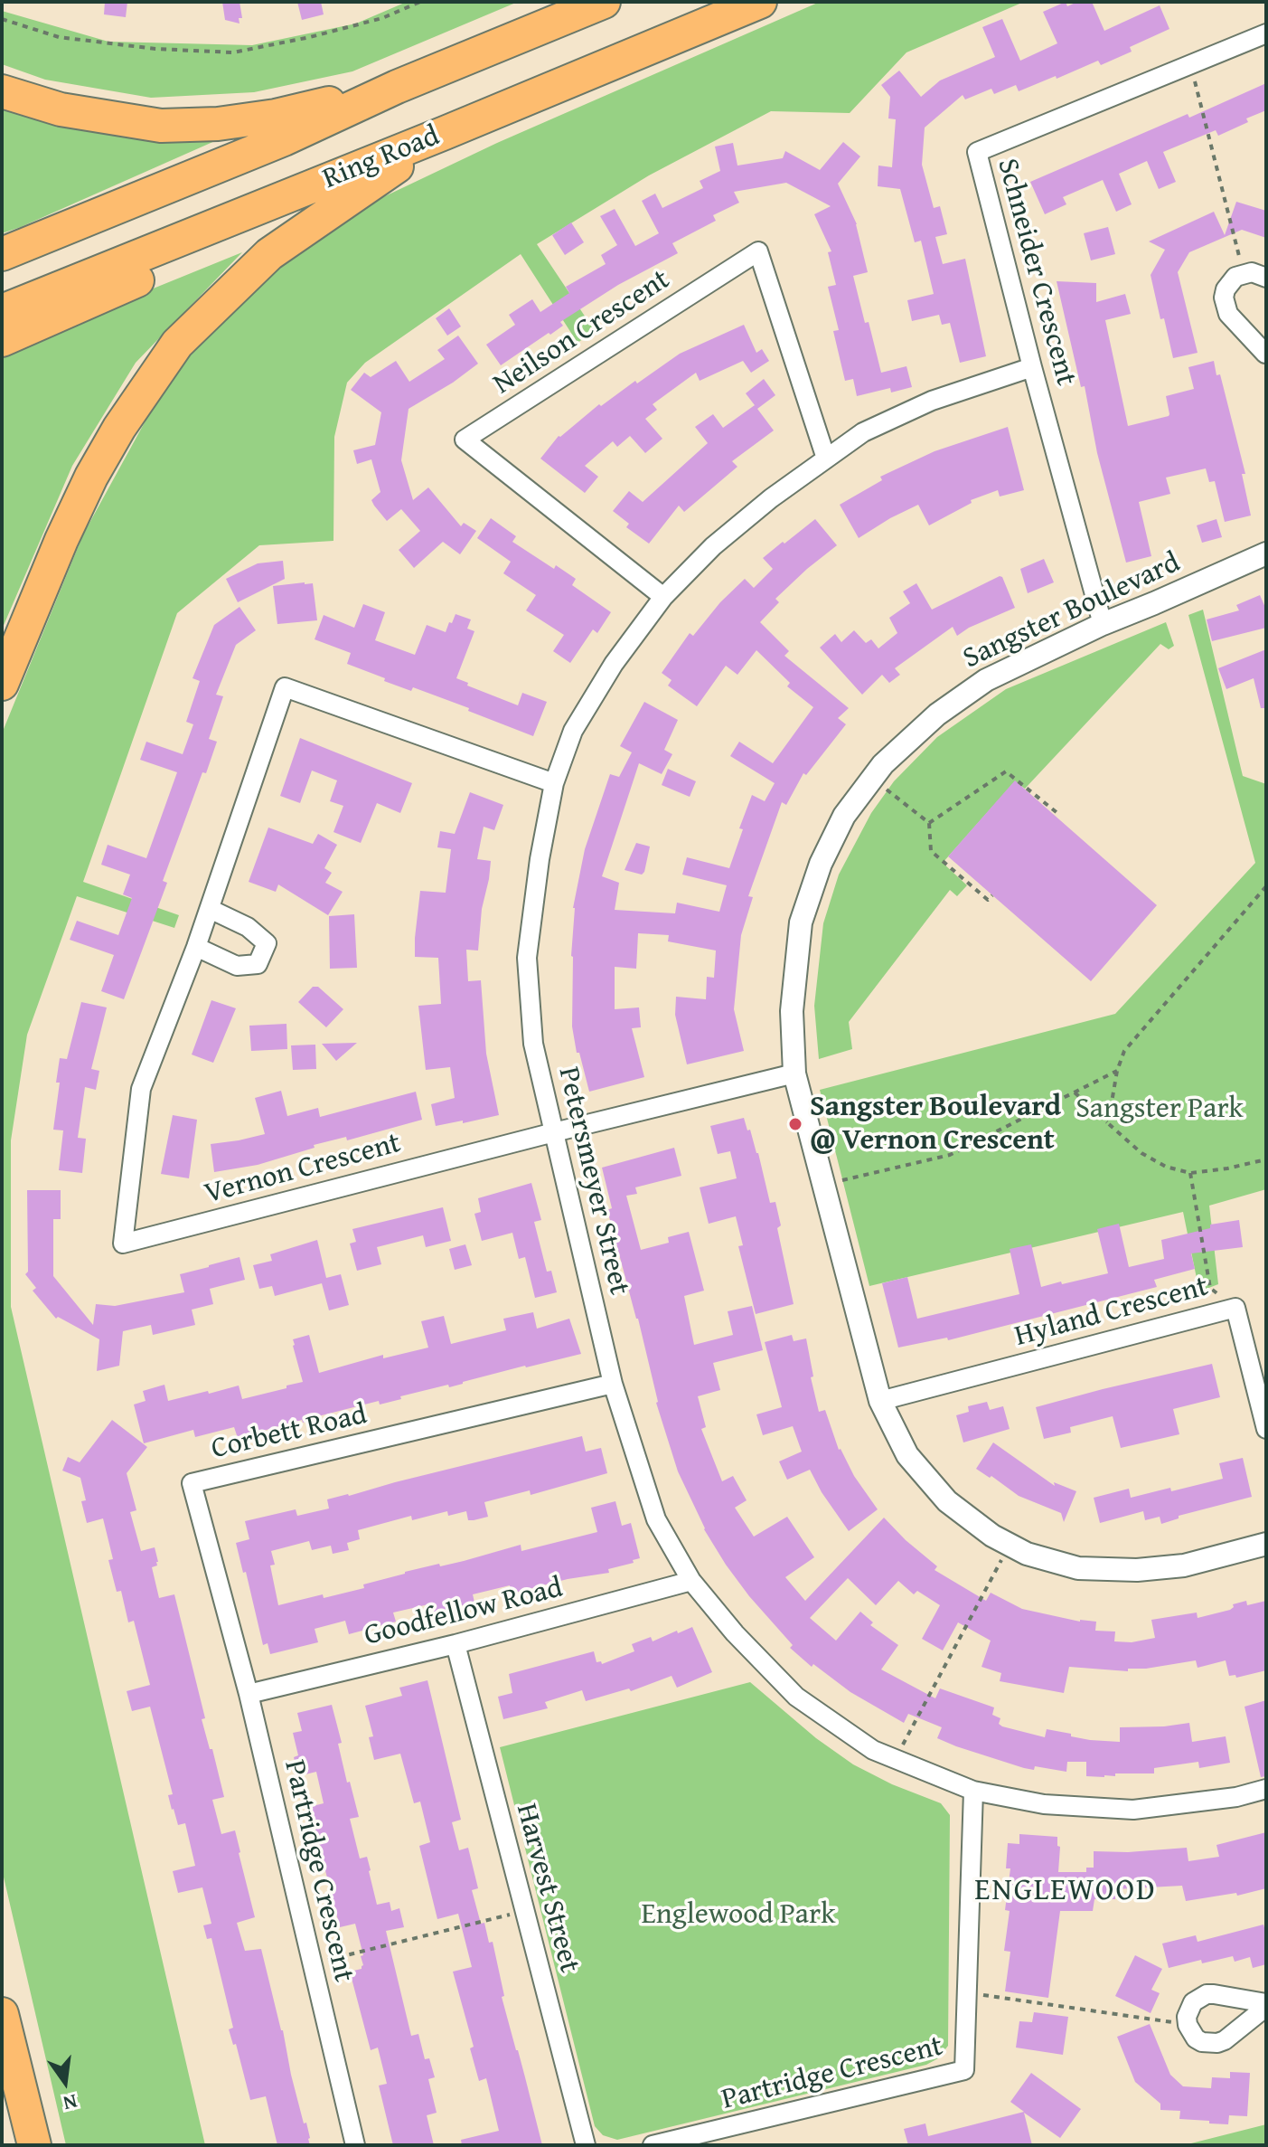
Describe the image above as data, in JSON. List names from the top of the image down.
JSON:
{
  "streets": {
    "highway": ["Ring Road"],
    "street": [
      "Schneider Crescent",
      "Neilson Crescent",
      "Sangster Boulevard",
      "Vernon Crescent",
      "Petersmeyer Street",
      "Hyland Crescent",
      "Corbett Road",
      "Goodfellow Road",
      "Partridge Crescent",
      "Harvest Street"
    ]
  },
  "crossings": [
    ["Schneider Crescent", "Sangster Boulevard"],
    ["Schneider Crescent", "Petersmeyer Street"],
    ["Neilson Crescent", "Petersmeyer Street"],
    ["Sangster Boulevard", "Vernon Crescent"],
    ["Sangster Boulevard", "Hyland Crescent"],
    ["Vernon Crescent", "Petersmeyer Street"],
    ["Petersmeyer Street", "Corbett Road"],
    ["Petersmeyer Street", "Goodfellow Road"],
    ["Petersmeyer Street", "Partridge Crescent"],
    ["Corbett Road", "Goodfellow Road"],
    ["Corbett Road", "Partridge Crescent"],
    ["Goodfellow Road", "Partridge Crescent"],
    ["Goodfellow Road", "Harvest Street"]
  ],
  "districts": ["ENGLEWOOD"],
  "parks": ["Sangster Park", "Englewood Park"],
  "places": ["Sangster Boulevard @ Vernon Crescent"],
  "north": "bottom"
}
